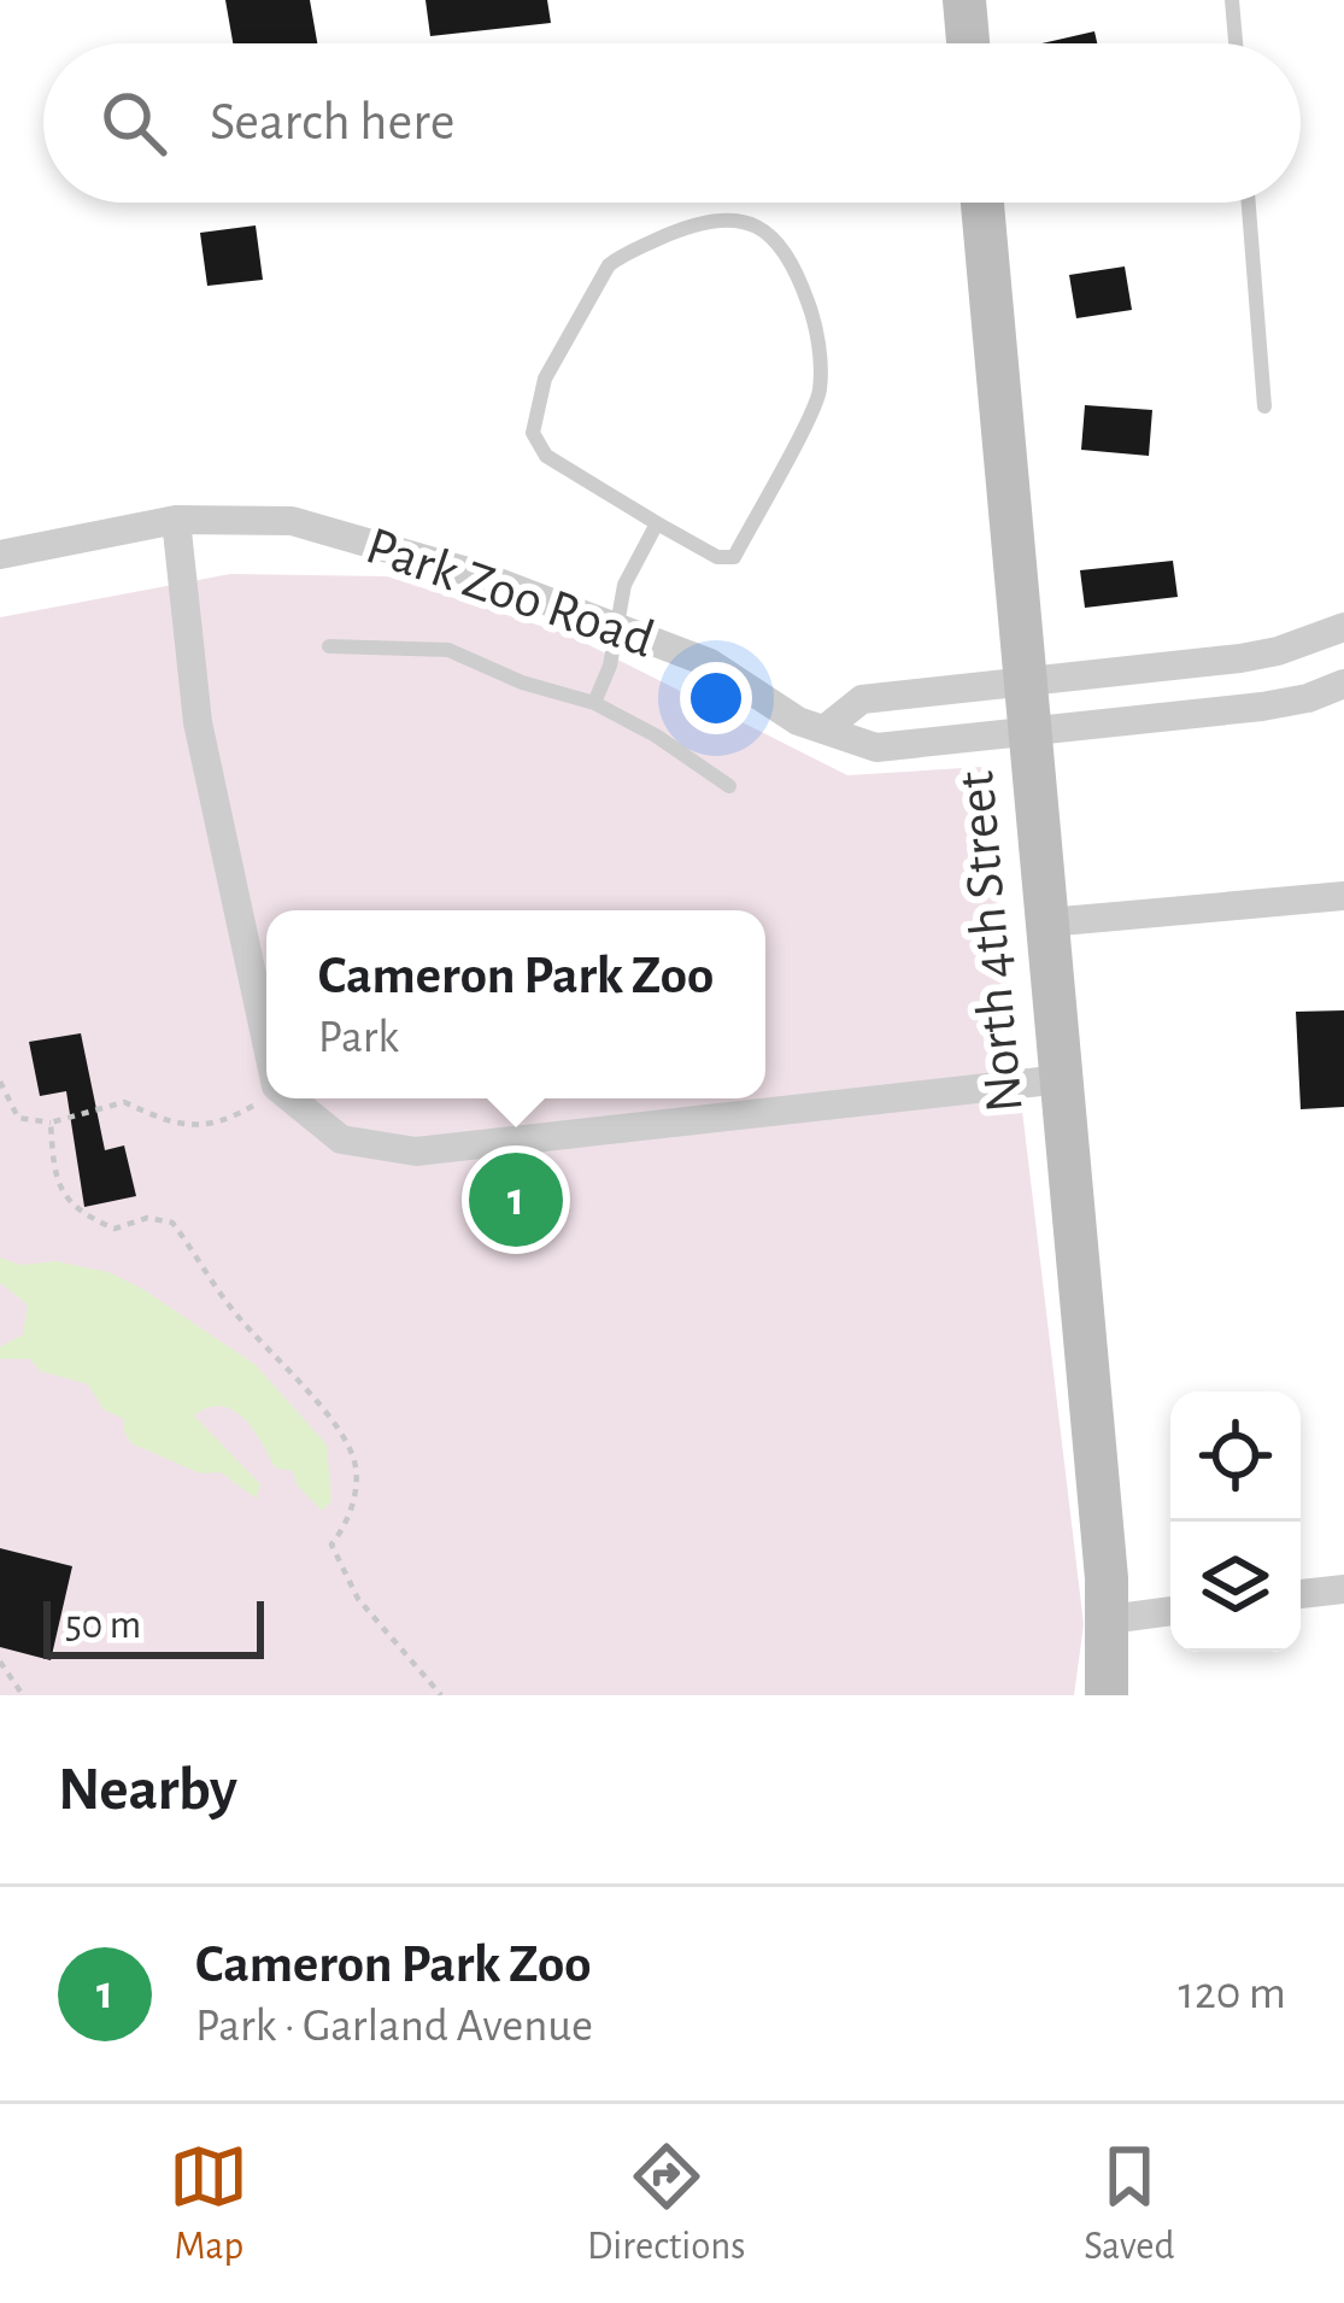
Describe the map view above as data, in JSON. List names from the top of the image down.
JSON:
{
  "streets": {
    "main road": ["North 4th Street"],
    "street": ["Park Zoo Road"]
  },
  "crossings": [
    ["Park Zoo Road", "North 4th Street"]
  ],
  "scale_bar": "50 m",
  "page": {
    "search": "Search here",
    "popup": ["Cameron Park Zoo", "Park"],
    "pins": "1",
    "scale": "50 m",
    "heading": "Nearby",
    "list": [
      {
        "mark": "1",
        "name": "Cameron Park Zoo",
        "note": "Park · Garland Avenue",
        "value": "120 m"
      }
    ],
    "nav": ["Map", "Directions", "Saved"]
  }
}
